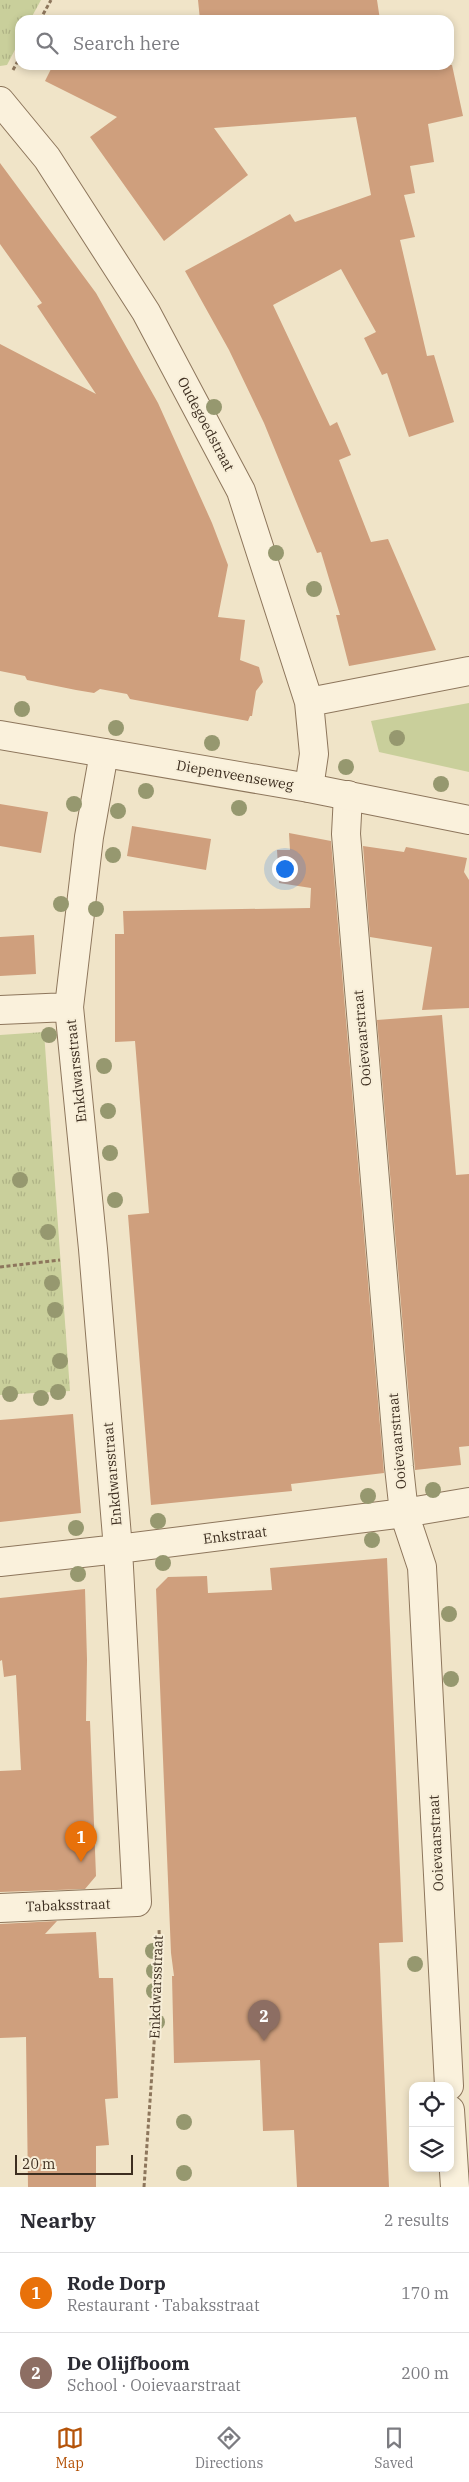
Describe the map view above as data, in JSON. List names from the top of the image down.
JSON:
{
  "streets": {
    "street": [
      "Oudegoedstraat",
      "Diepenveenseweg",
      "Ooievaarstraat",
      "Enkdwarsstraat",
      "Enkstraat",
      "Tabaksstraat"
    ]
  },
  "crossings": [
    ["Oudegoedstraat", "Diepenveenseweg"],
    ["Diepenveenseweg", "Ooievaarstraat"],
    ["Diepenveenseweg", "Enkdwarsstraat"],
    ["Ooievaarstraat", "Enkstraat"],
    ["Enkdwarsstraat", "Enkstraat"],
    ["Enkdwarsstraat", "Tabaksstraat"]
  ],
  "scale_bar": "20 m",
  "page": {
    "search": "Search here",
    "pins": ["1", "2"],
    "scale": "20 m",
    "heading": ["Nearby", "2 results"],
    "list": [
      {
        "mark": "1",
        "name": "Rode Dorp",
        "note": "Restaurant · Tabaksstraat",
        "value": "170 m"
      },
      {
        "mark": "2",
        "name": "De Olijfboom",
        "note": "School · Ooievaarstraat",
        "value": "200 m"
      }
    ],
    "nav": ["Map", "Directions", "Saved"]
  }
}
